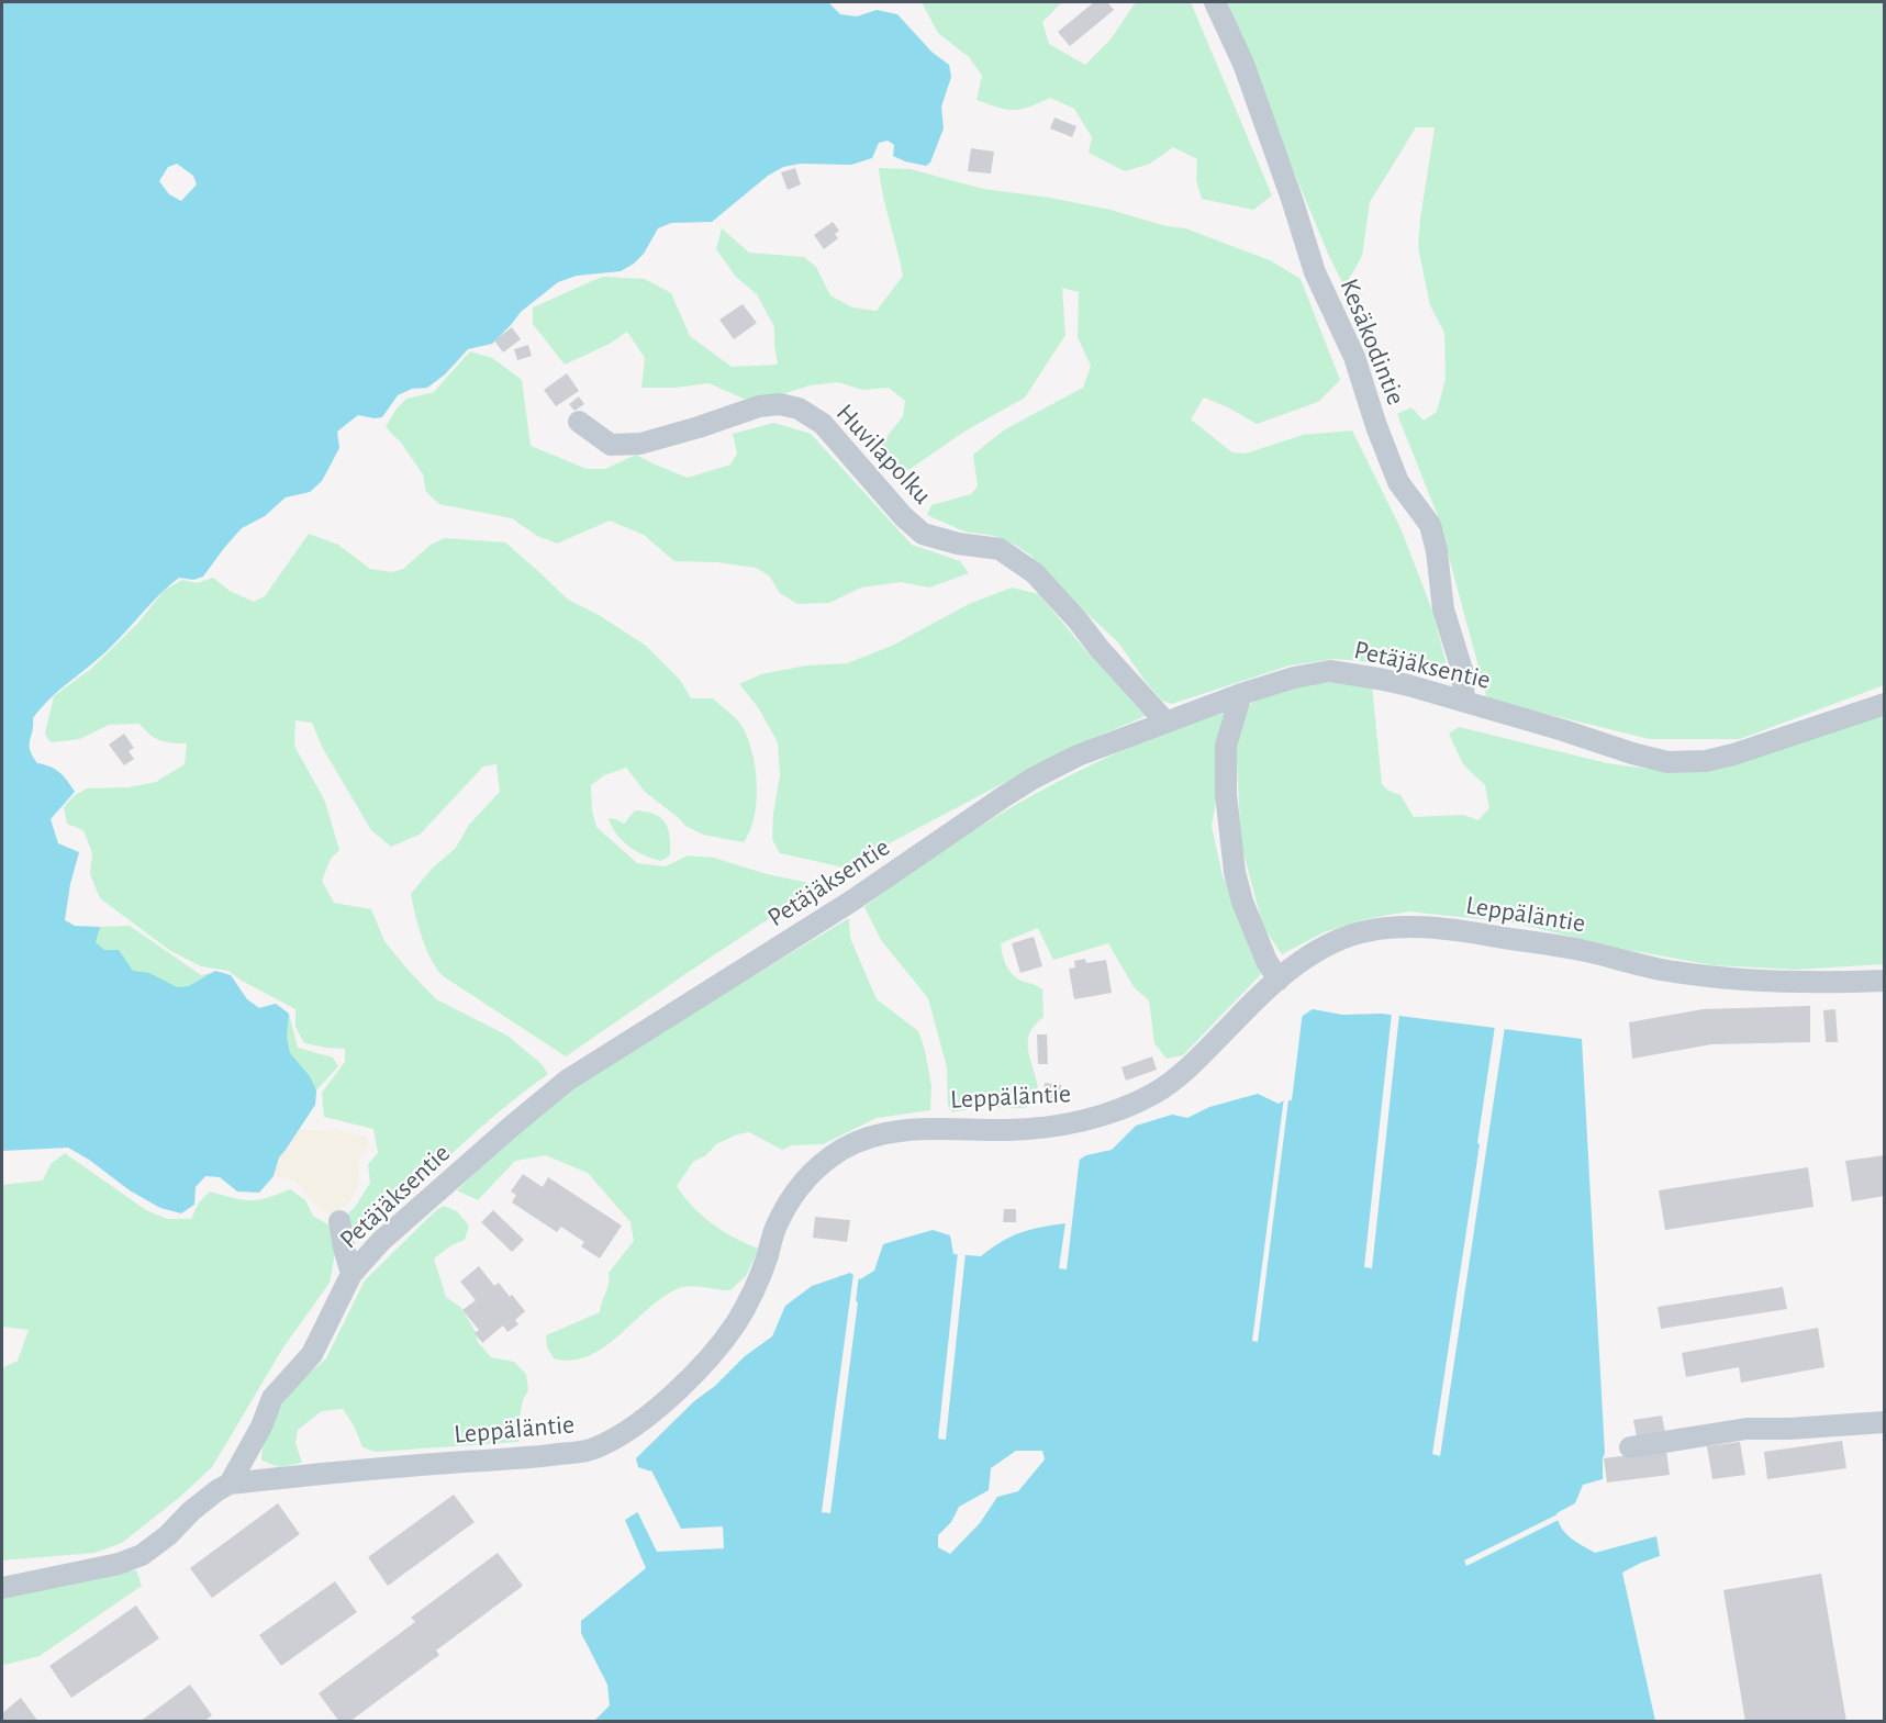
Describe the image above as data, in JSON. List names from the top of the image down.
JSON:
{
  "streets": {
    "street": [
      "Kesäkodintie",
      "Huvilapolku",
      "Petäjäksentie",
      "Leppäläntie"
    ]
  },
  "crossings": [
    ["Kesäkodintie", "Petäjäksentie"],
    ["Huvilapolku", "Petäjäksentie"],
    ["Petäjäksentie", "Leppäläntie"]
  ]
}
